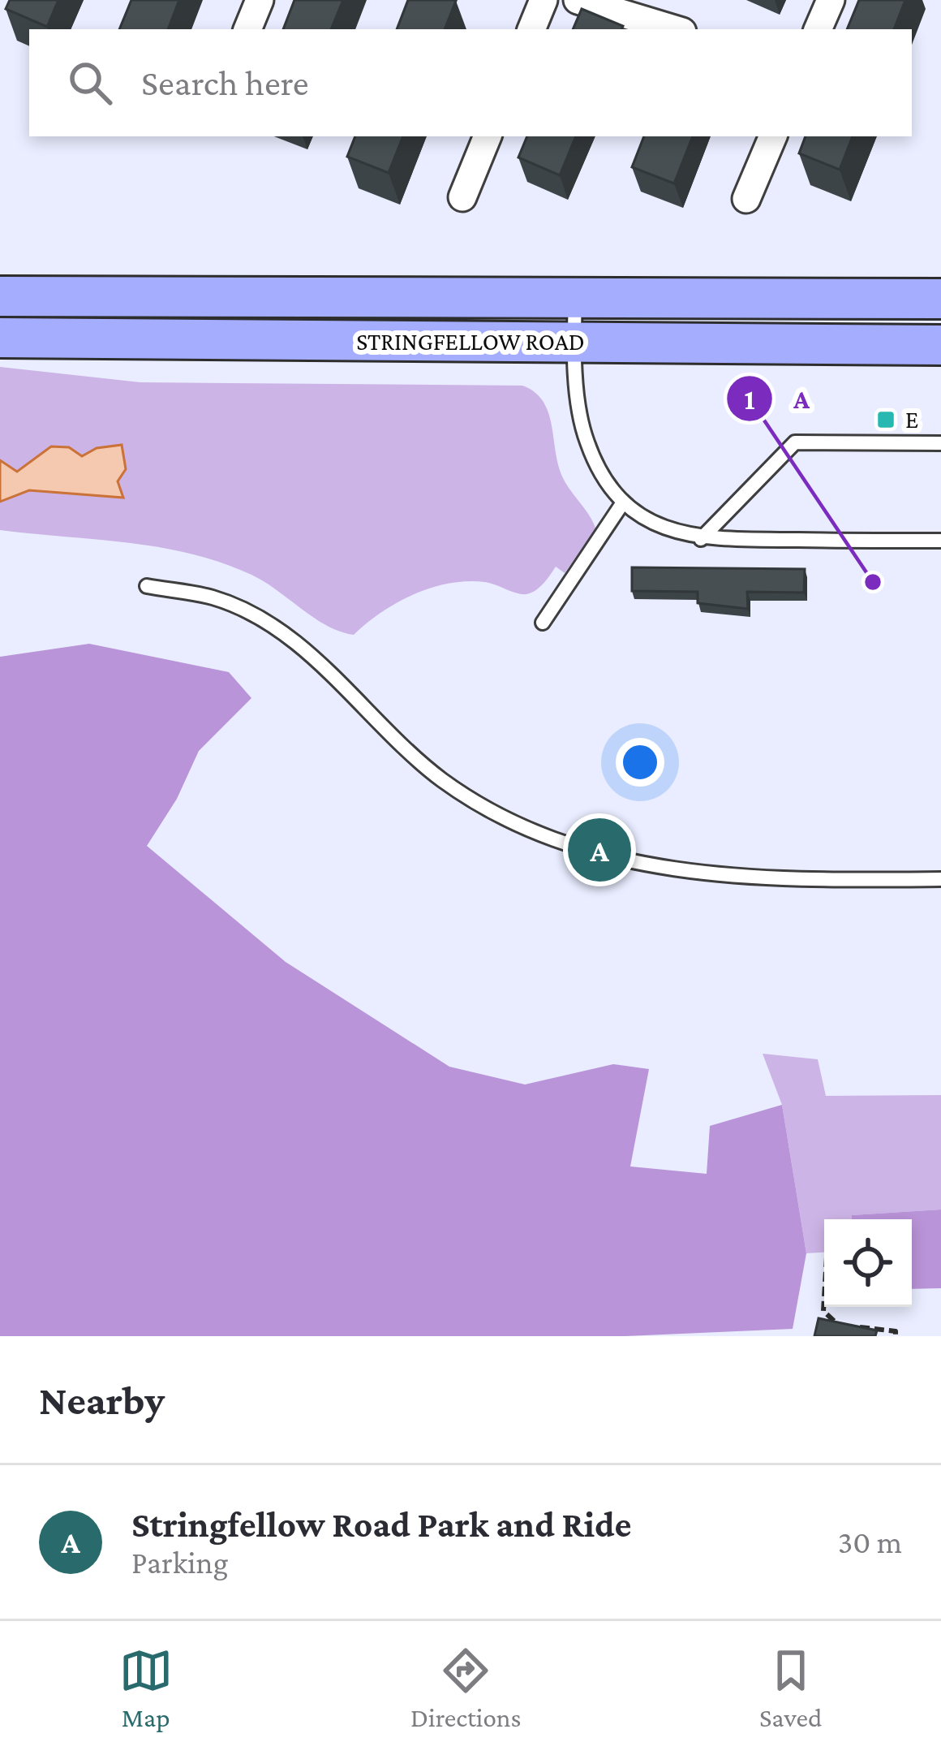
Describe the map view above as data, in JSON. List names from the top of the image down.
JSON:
{
  "streets": {
    "main road": ["STRINGFELLOW ROAD"]
  },
  "places": {
    "transit": ["E"],
    "other": ["A"]
  },
  "page": {
    "search": "Search here",
    "pins": "A",
    "heading": "Nearby",
    "list": [
      {
        "mark": "A",
        "name": "Stringfellow Road Park and Ride",
        "note": "Parking",
        "value": "30 m"
      }
    ],
    "nav": ["Map", "Directions", "Saved"]
  }
}
